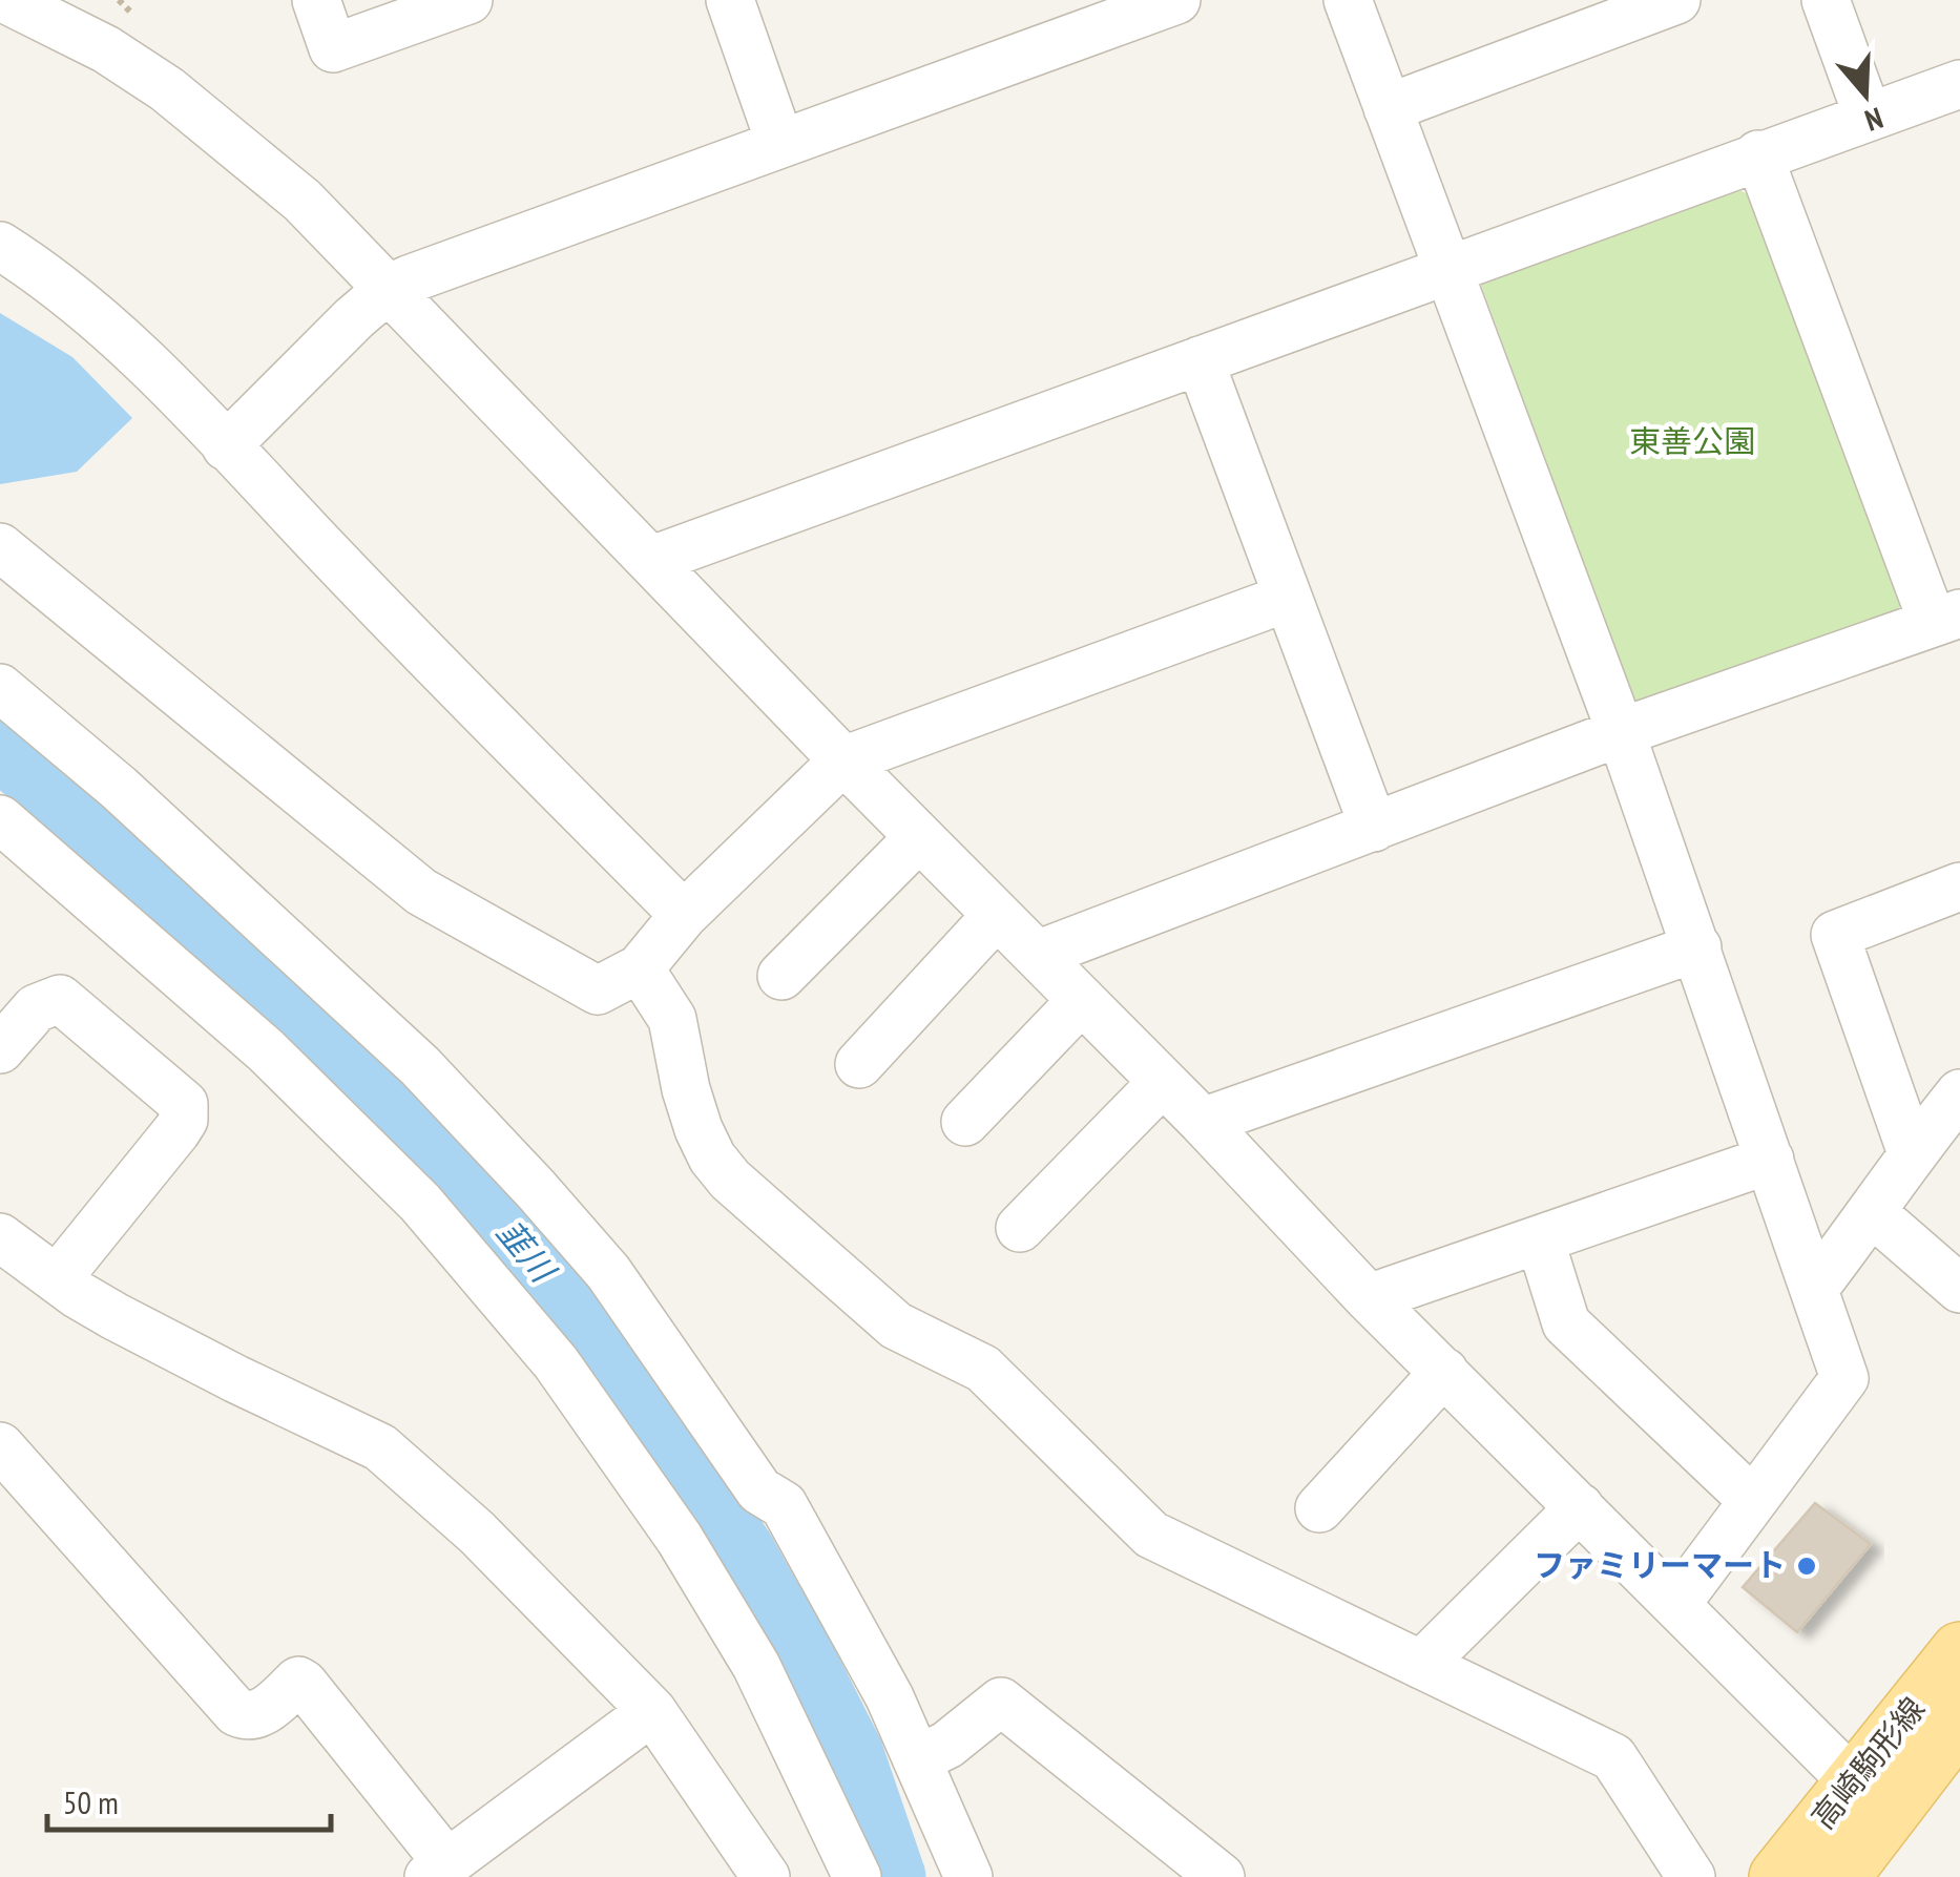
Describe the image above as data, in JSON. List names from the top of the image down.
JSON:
{
  "streets": {
    "main road": ["高崎駒形線"]
  },
  "water": ["韮川"],
  "parks": ["東善公園"],
  "places": ["ファミリーマート"],
  "scale_bar": "50 m",
  "north": "bottom"
}
